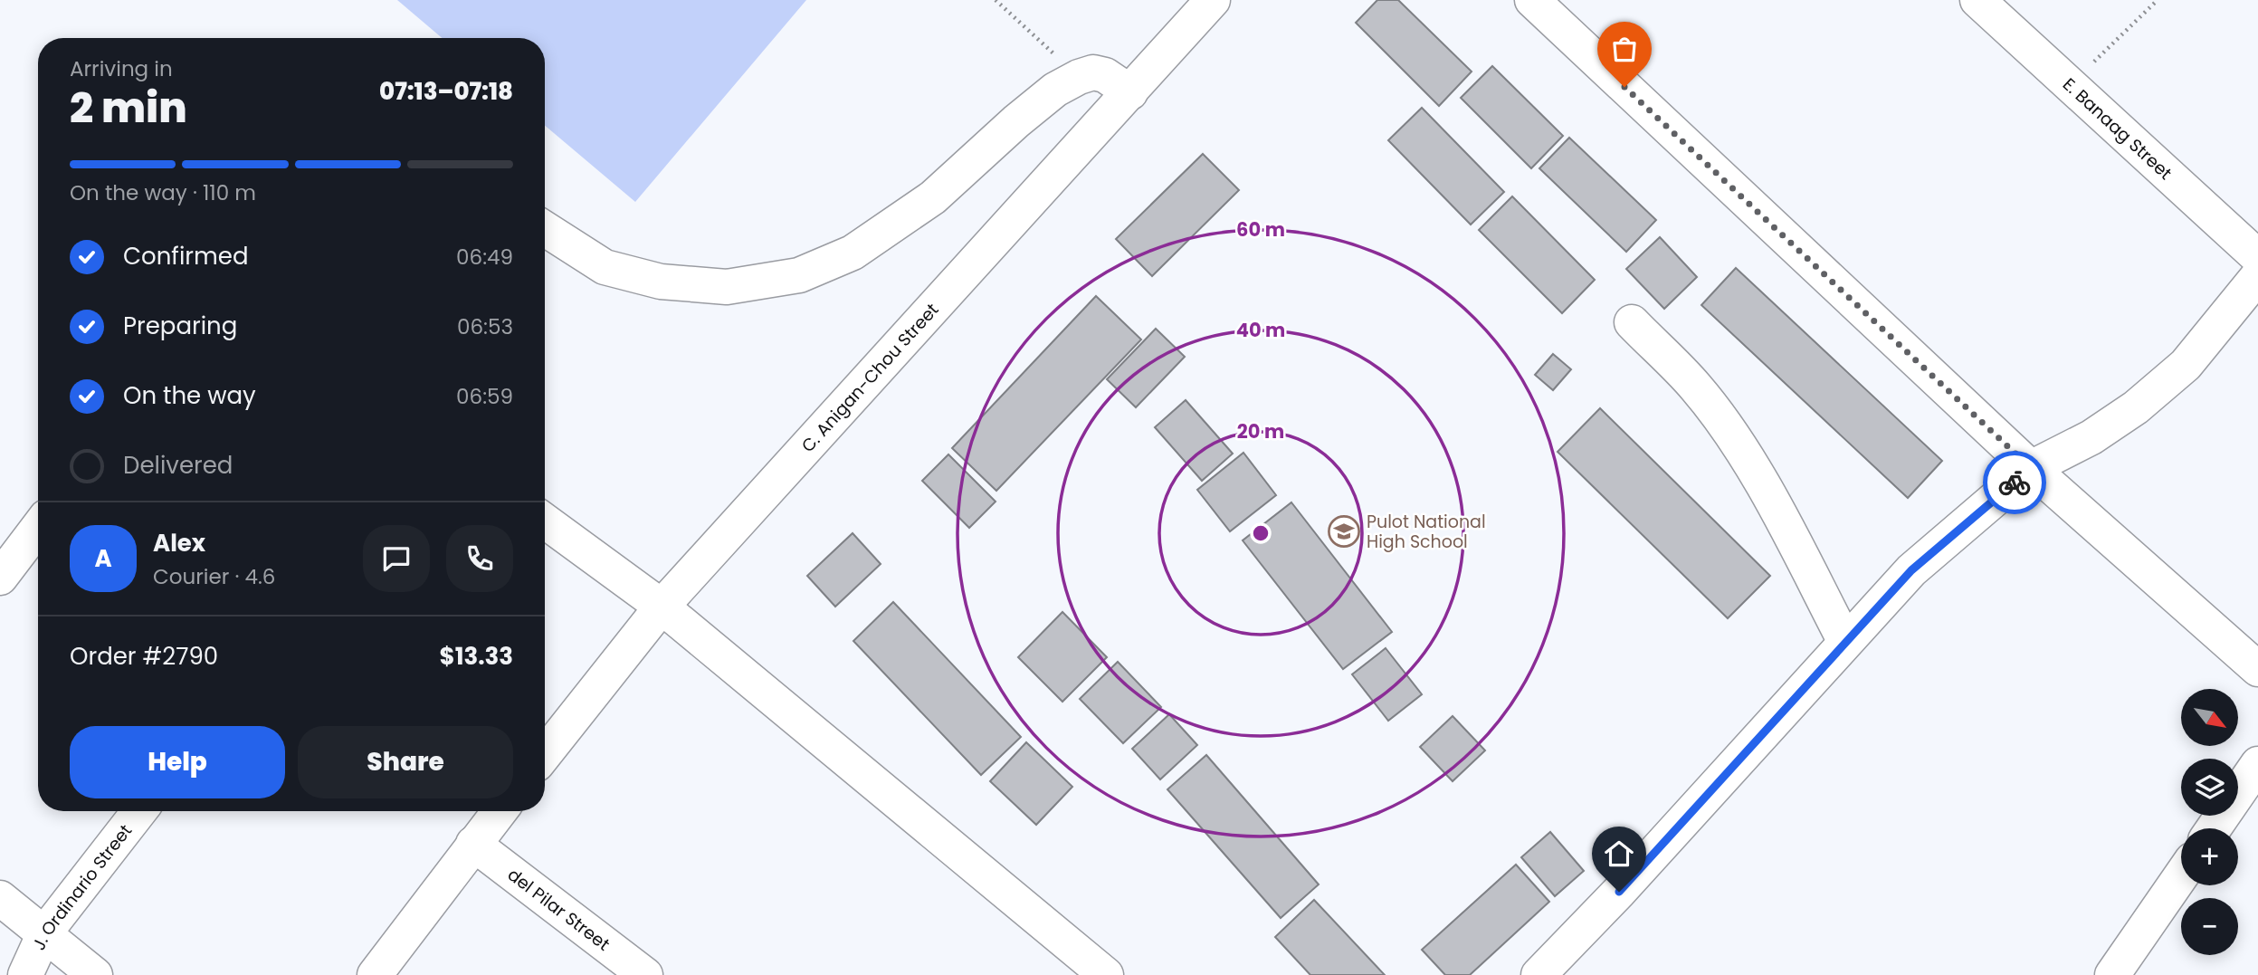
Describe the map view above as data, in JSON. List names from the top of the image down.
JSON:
{
  "streets": {
    "street": [
      "E. Banaag Street",
      "C. Anigan-Chou Street",
      "J. Ordinario Street",
      "del Pilar Street"
    ]
  },
  "places": {
    "school or university": ["Pulot National High School"]
  },
  "north": "bottom right",
  "page": {
    "heading": ["2 min", "Arriving in", "07:13–07:18"],
    "panel": [
      "Alex",
      "Courier · 4.6",
      "Order #2790",
      "$13.33"
    ],
    "bar": "On the way · 110 m",
    "list": [
      ["Confirmed", "06:49"],
      ["Preparing", "06:53"],
      ["On the way", "06:59"],
      "Delivered"
    ],
    "round": "A",
    "map_buttons": ["+", "−"],
    "buttons": ["Help", "Share"]
  },
  "rings": ["60 m", "40 m", "20 m"]
}
